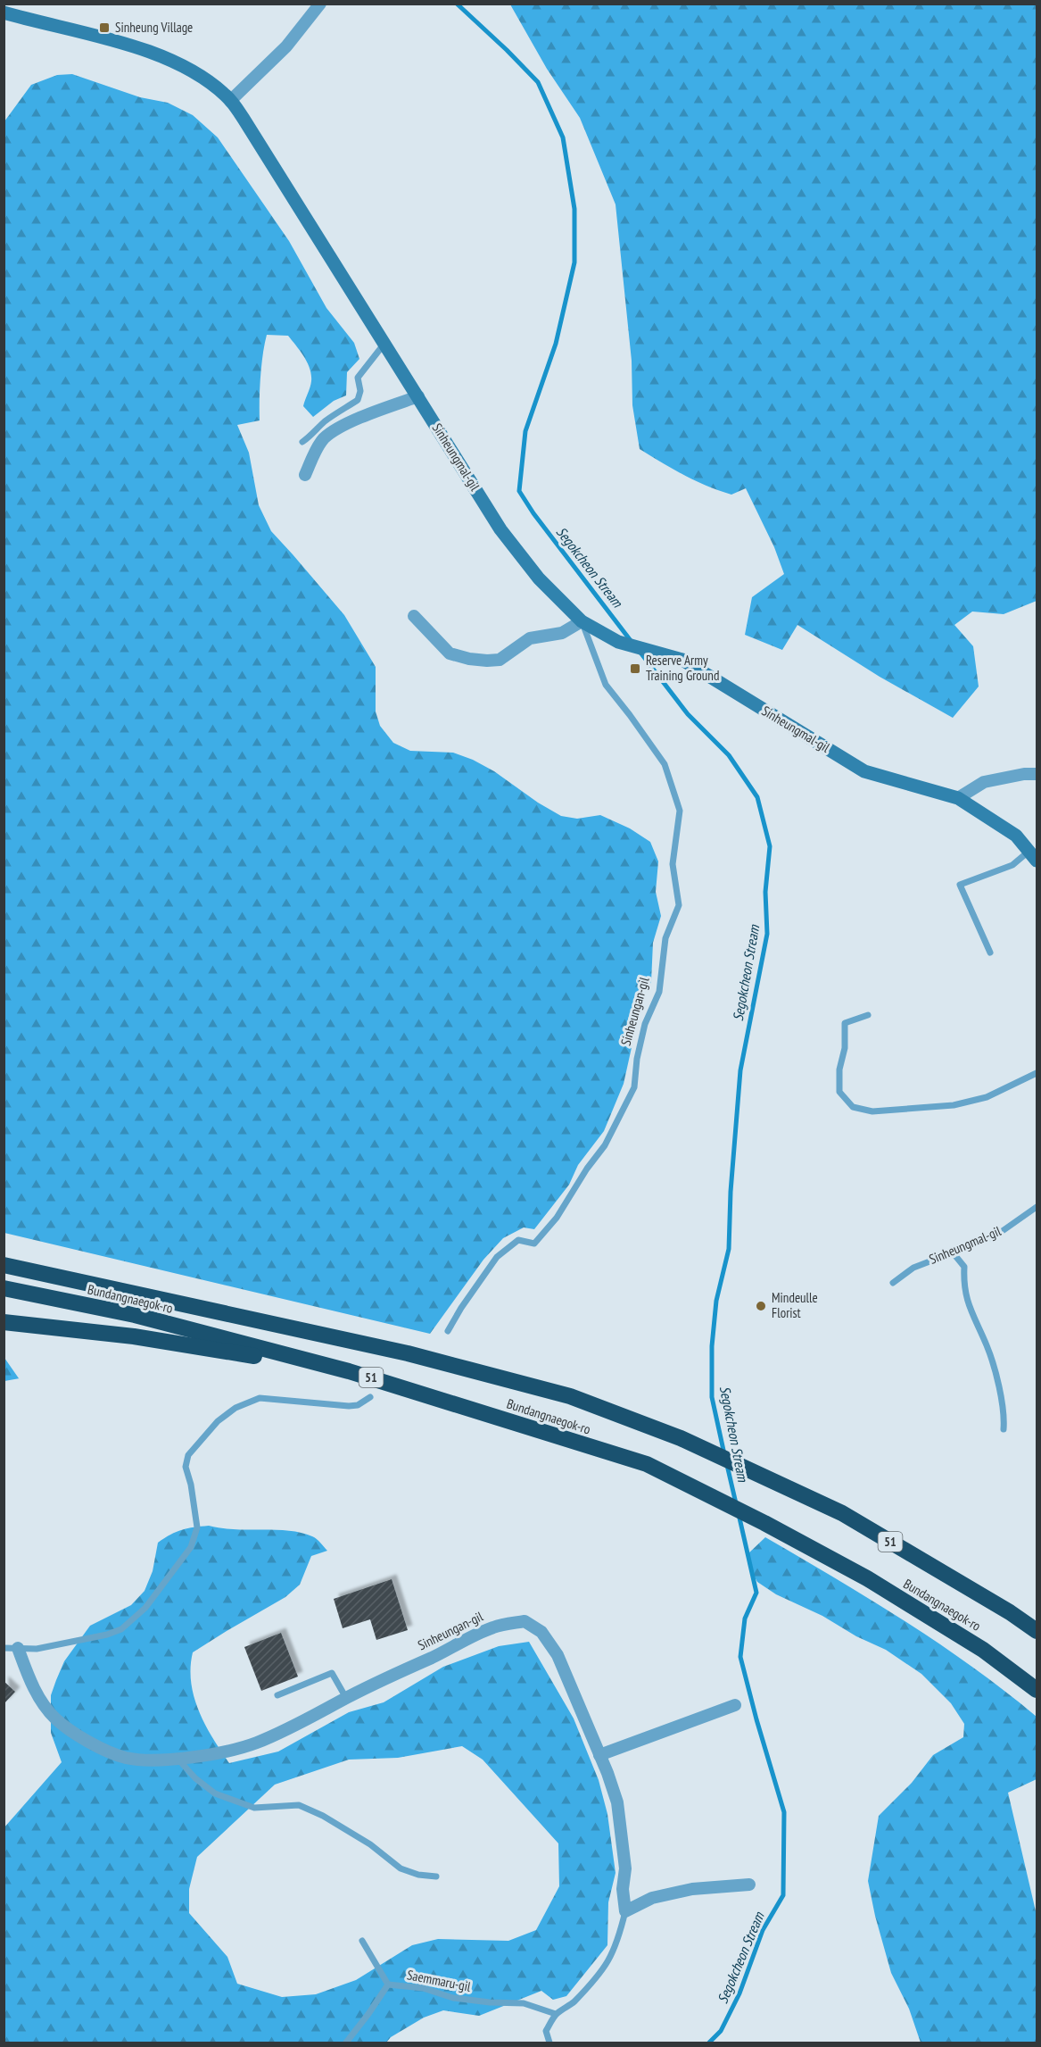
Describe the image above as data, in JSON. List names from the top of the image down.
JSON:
{
  "streets": {
    "highway": ["Bundangnaegok-ro", "51"],
    "street": ["Sinheungmal-gil", "Sinheungan-gil"],
    "lane": ["Saemmaru-gil"]
  },
  "crossings": [
    ["Sinheungmal-gil", "Sinheungan-gil"],
    ["Sinheungan-gil", "Saemmaru-gil"]
  ],
  "water": ["Segokcheon Stream"],
  "places": {
    "transit": ["Sinheung Village", "Reserve Army Training Ground"],
    "other": ["Mindeulle Florist"]
  }
}
